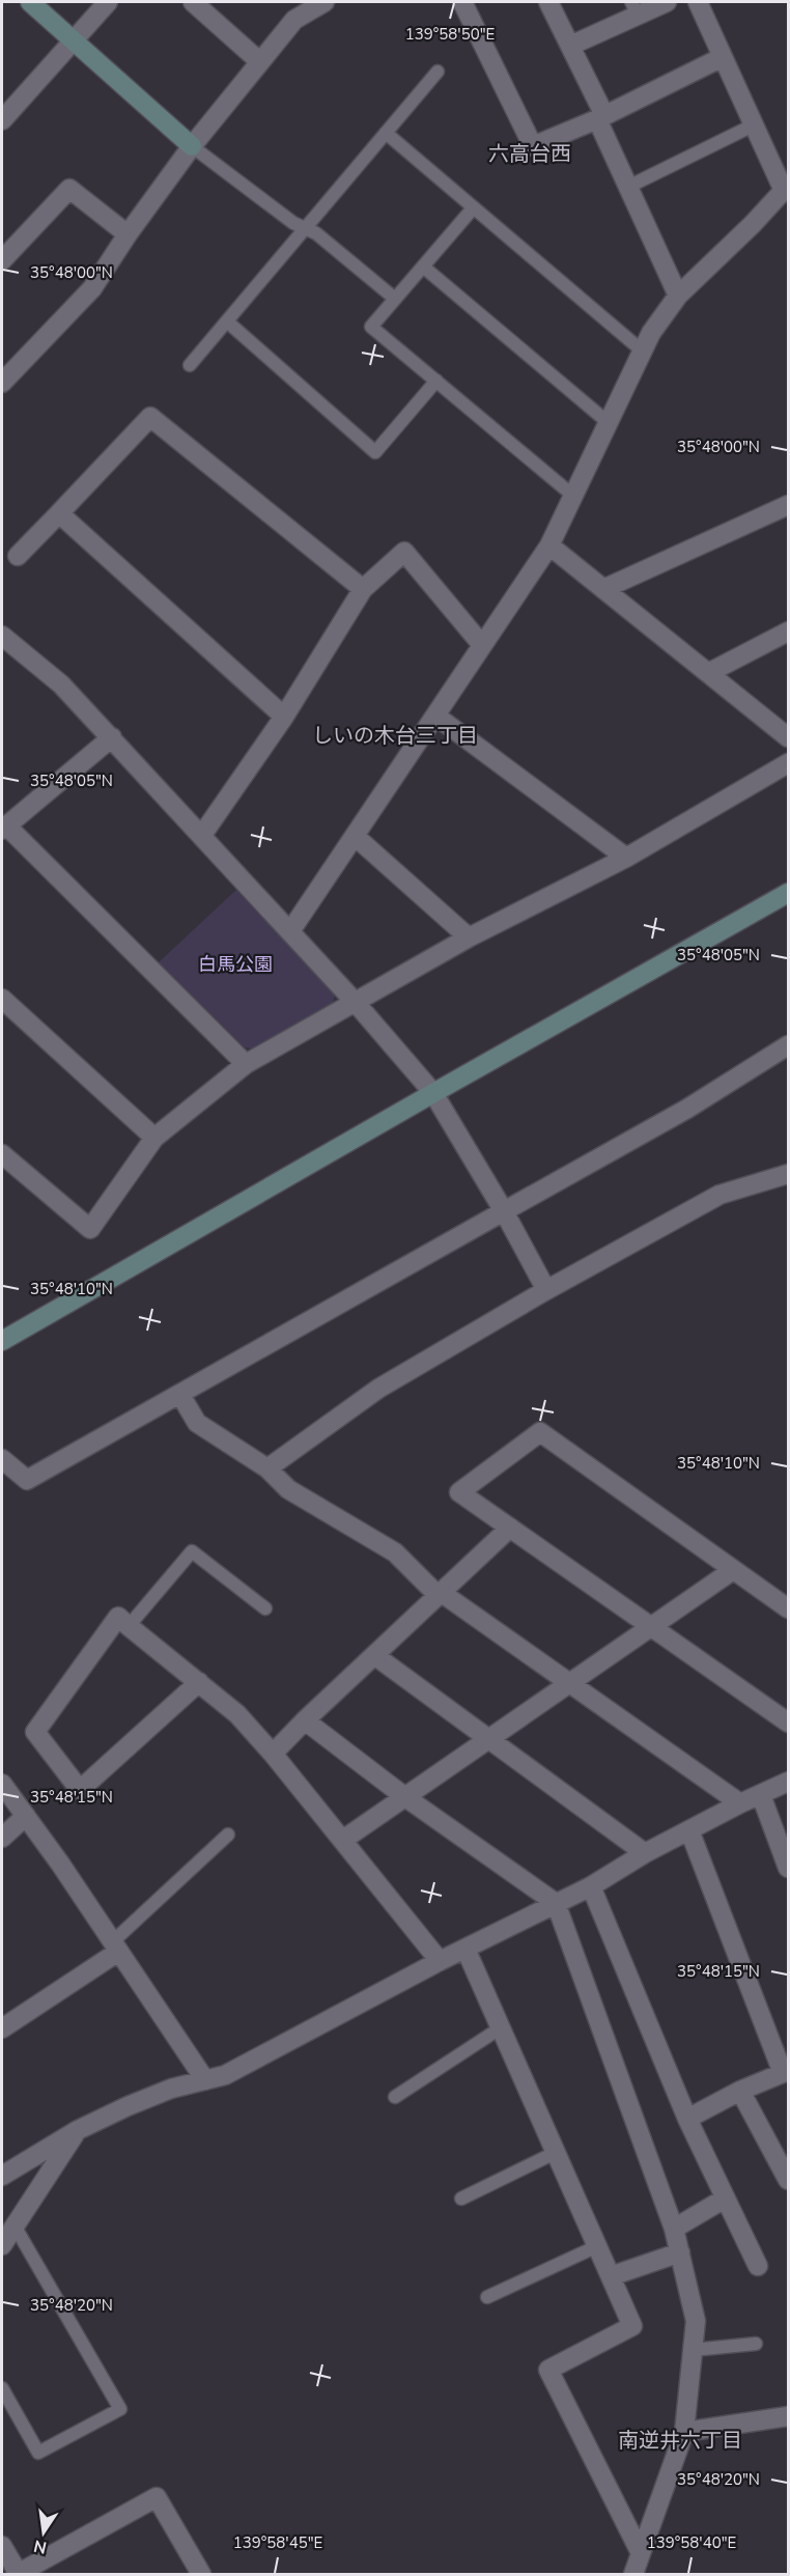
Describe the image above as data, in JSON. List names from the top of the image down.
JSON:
{
  "districts": ["六高台西", "しいの木台三丁目", "南逆井六丁目"],
  "parks": ["白馬公園"],
  "north": "bottom",
  "coordinates": [
    "139°58'50\"E",
    "35°48'00\"N",
    "35°48'05\"N",
    "35°48'10\"N",
    "35°48'15\"N",
    "35°48'20\"N",
    "139°58'45\"E",
    "139°58'40\"E"
  ]
}
